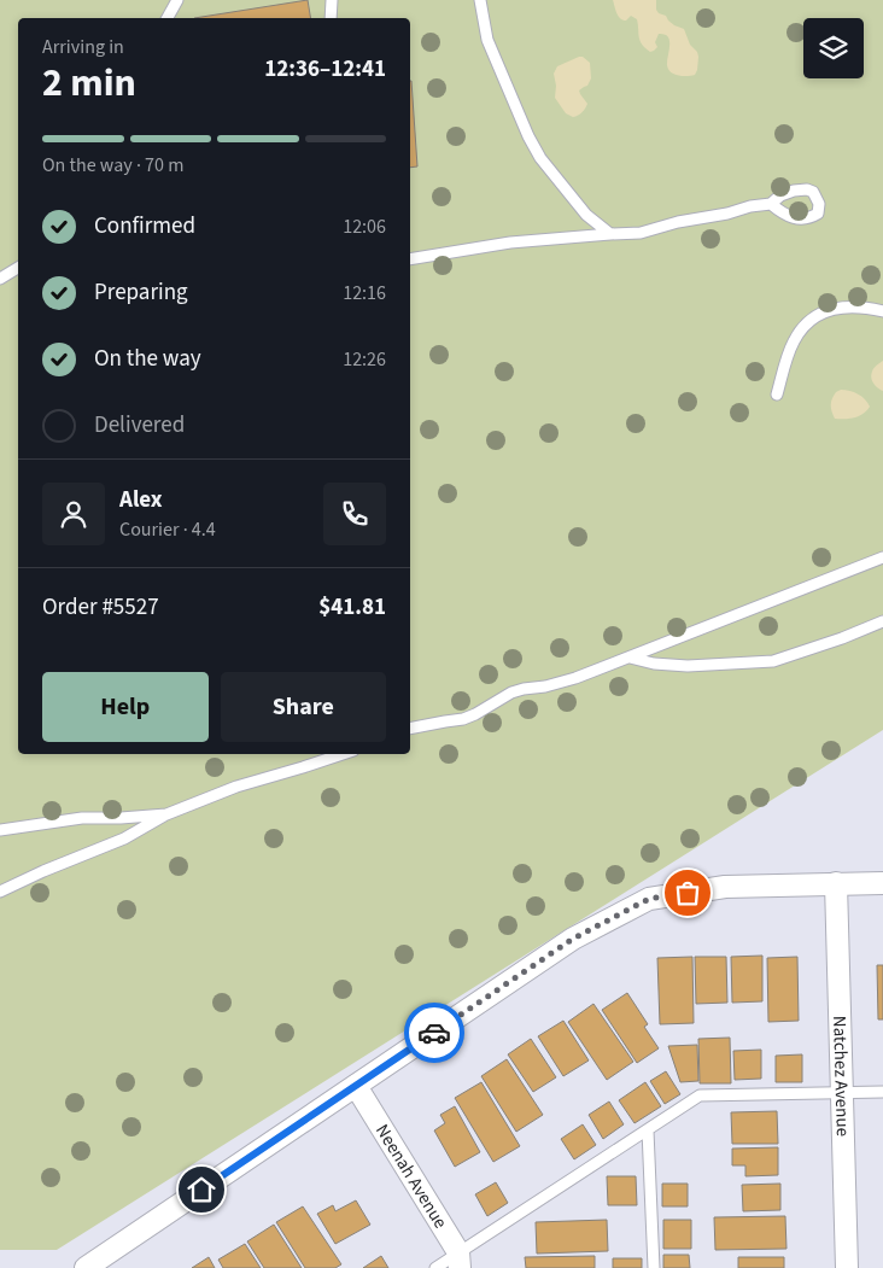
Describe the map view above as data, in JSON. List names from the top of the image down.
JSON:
{
  "streets": {
    "street": ["Natchez Avenue", "Neenah Avenue"]
  },
  "page": {
    "heading": ["2 min", "Arriving in", "12:36–12:41"],
    "panel": [
      "Alex",
      "Courier · 4.4",
      "Order #5527",
      "$41.81"
    ],
    "bar": "On the way · 70 m",
    "list": [
      ["Confirmed", "12:06"],
      ["Preparing", "12:16"],
      ["On the way", "12:26"],
      "Delivered"
    ],
    "buttons": ["Help", "Share"]
  }
}
